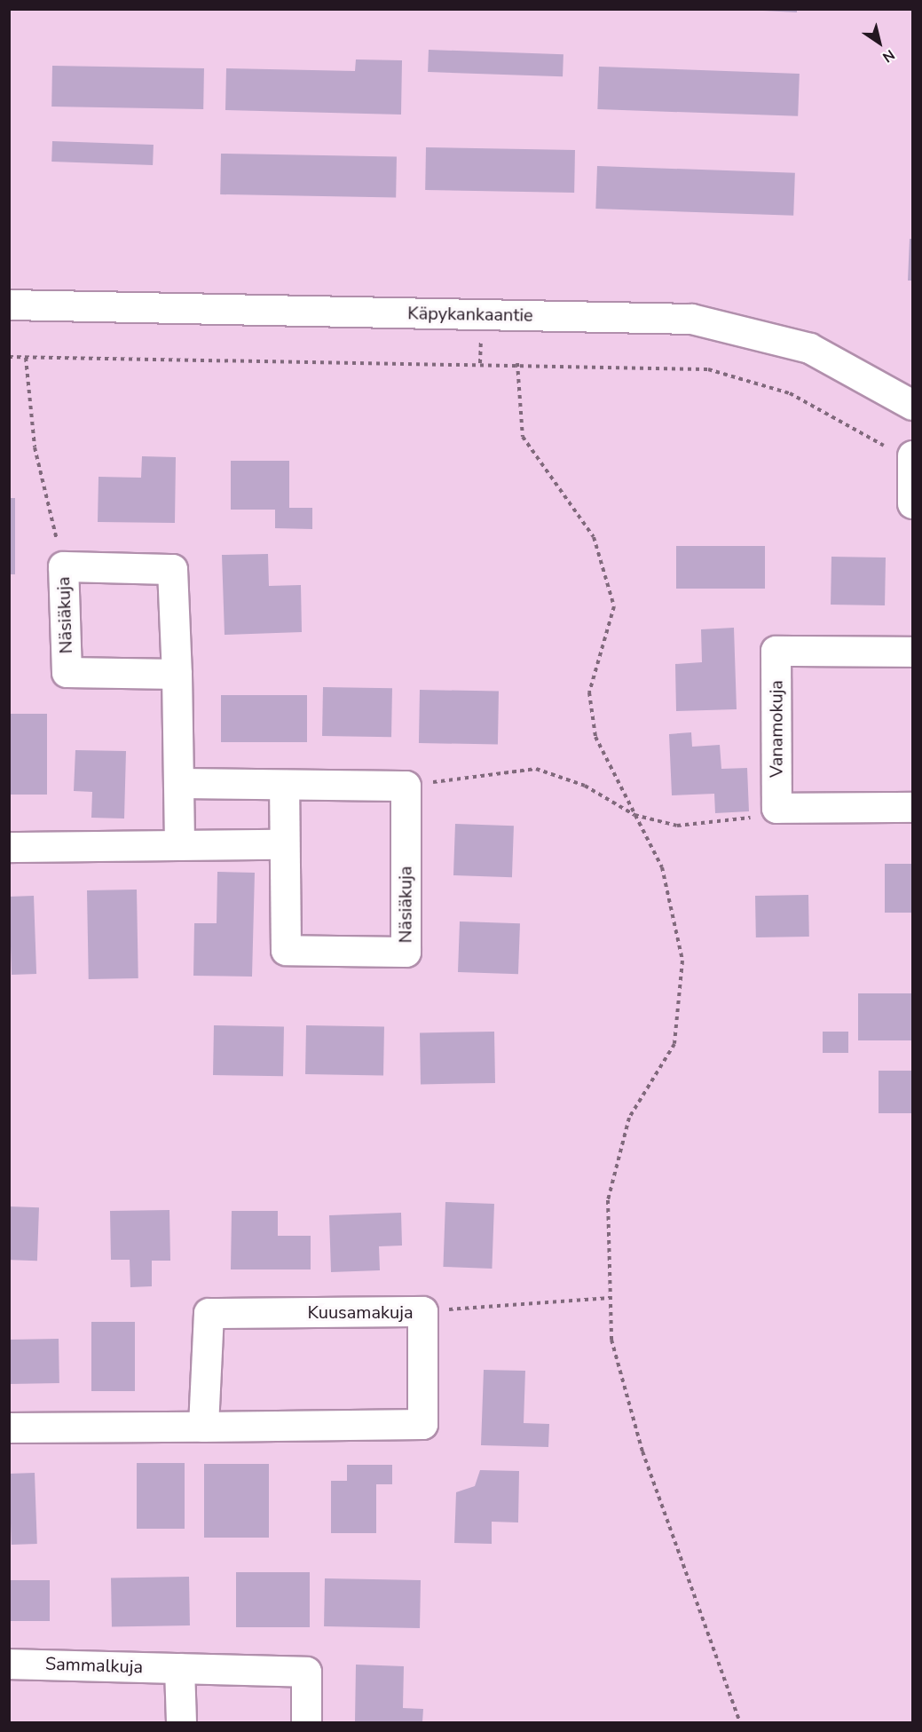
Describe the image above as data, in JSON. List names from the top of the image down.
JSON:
{
  "streets": {
    "street": [
      "Käpykankaantie",
      "Näsiäkuja",
      "Vanamokuja",
      "Kuusamakuja",
      "Sammalkuja"
    ]
  },
  "north": "bottom right"
}
